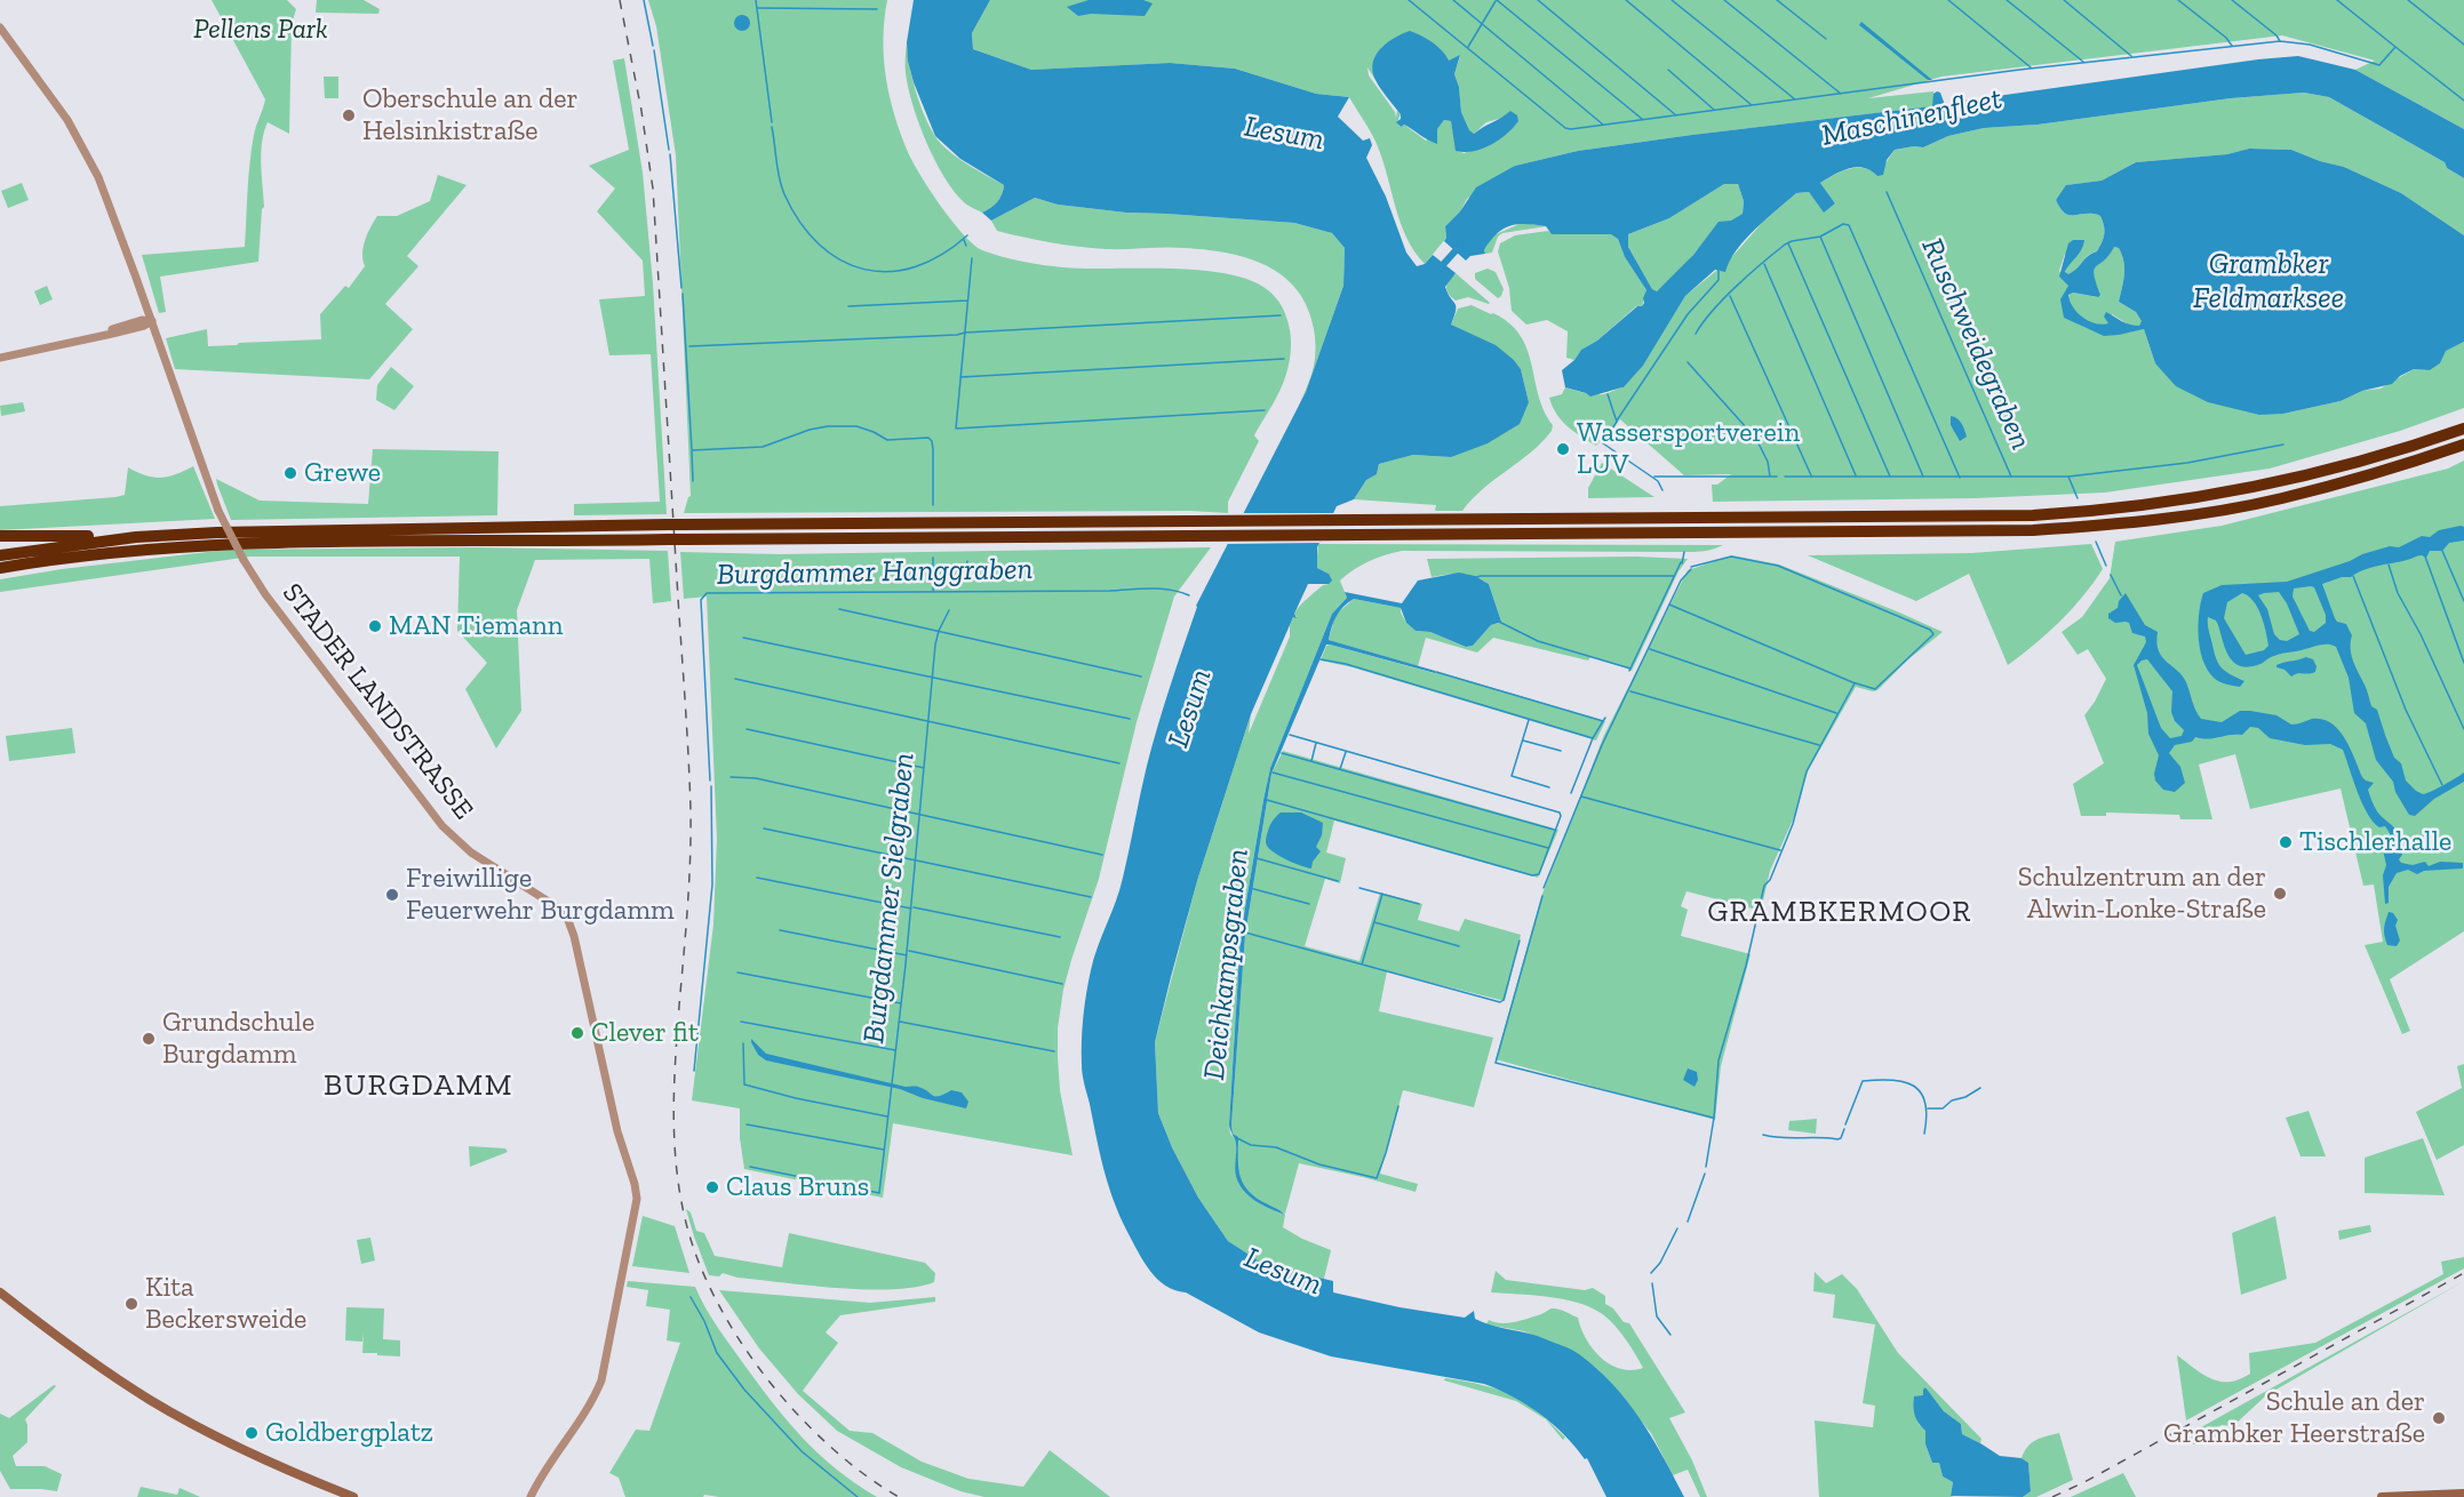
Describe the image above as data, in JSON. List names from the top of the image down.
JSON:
{
  "streets": {
    "street": ["STADER LANDSTRASSE"]
  },
  "districts": ["GRAMBKERMOOR", "BURGDAMM"],
  "water": [
    "Maschinenfleet",
    "Lesum",
    "Grambker Feldmarksee",
    "Ruschweidegraben",
    "Burgdammer Hanggraben",
    "Burgdammer Sielgraben",
    "Deichkampsgraben"
  ],
  "parks": ["Pellens Park"],
  "places": [
    "Oberschule an der Helsinkistraße",
    "Wassersportverein LUV",
    "Grewe",
    "MAN Tiemann",
    "Tischlerhalle",
    "Schulzentrum an der Alwin-Lonke-Straße",
    "Freiwillige Feuerwehr Burgdamm",
    "Clever fit",
    "Grundschule Burgdamm",
    "Claus Bruns",
    "Kita Beckersweide",
    "Schule an der Grambker Heerstraße",
    "Goldbergplatz"
  ]
}
